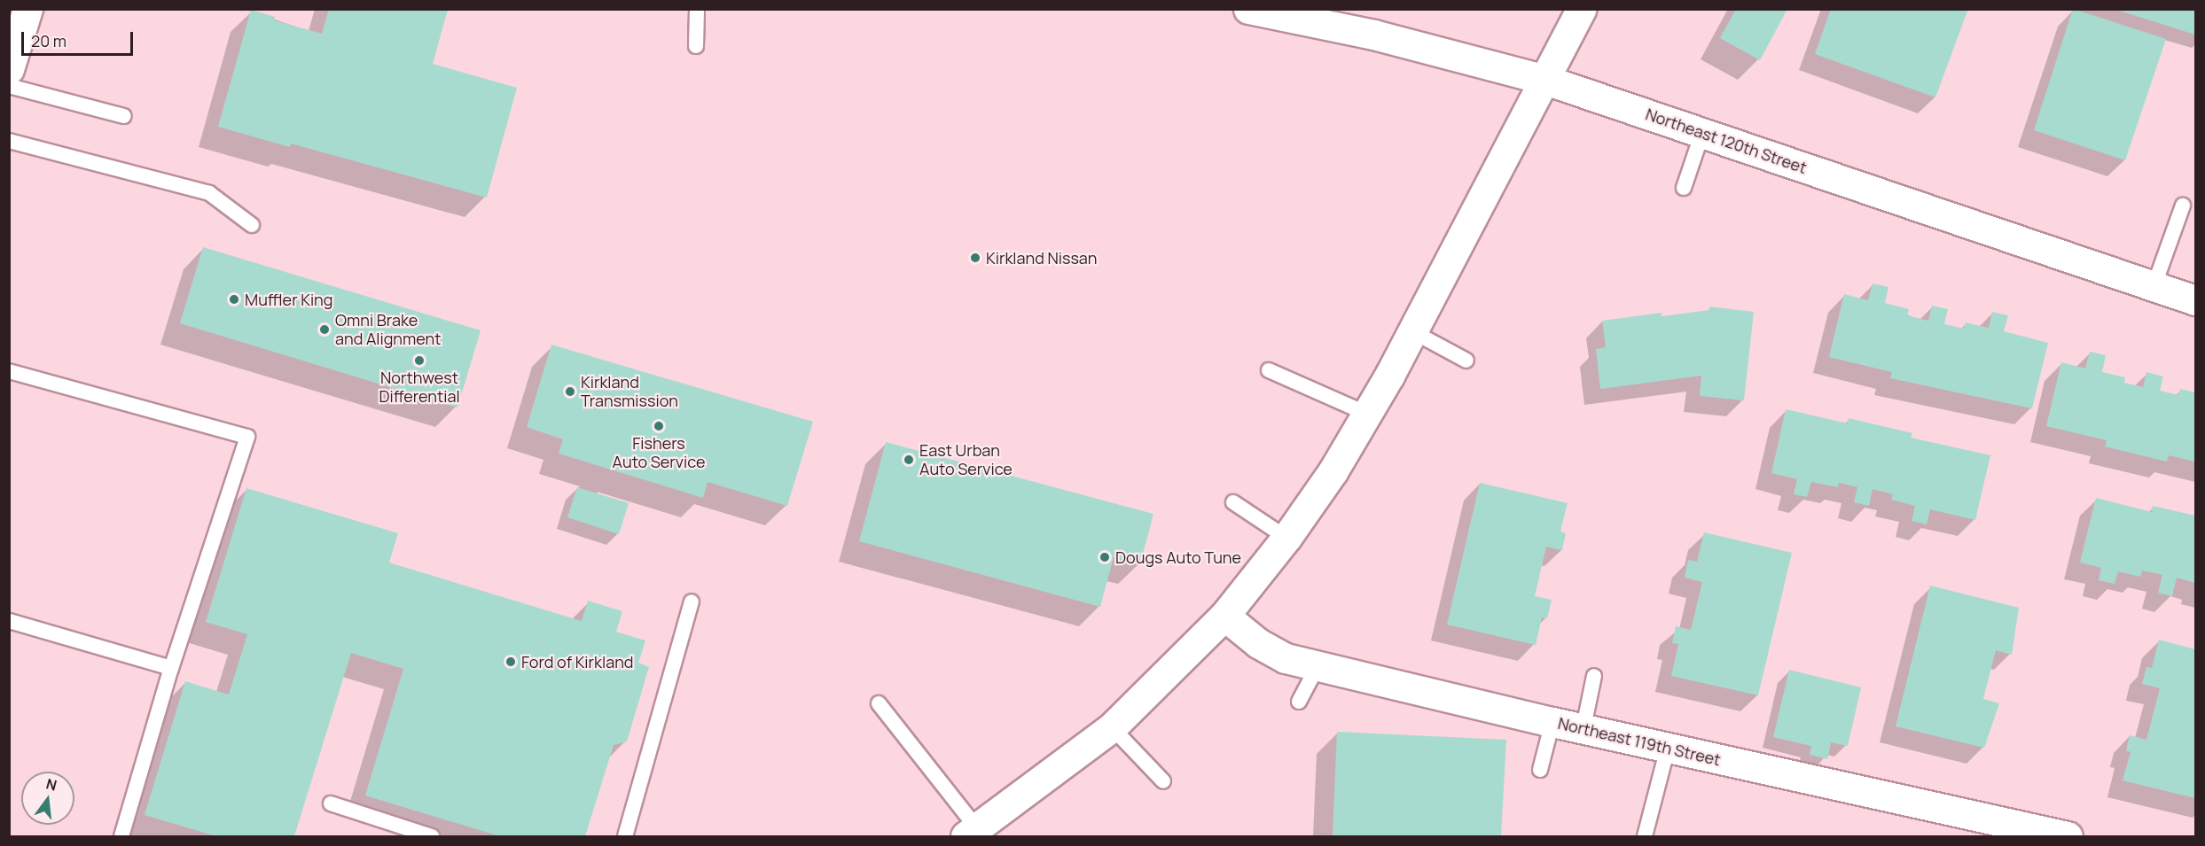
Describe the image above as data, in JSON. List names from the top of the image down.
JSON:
{
  "streets": {
    "street": ["Northeast 120th Street", "Northeast 119th Street"]
  },
  "places": [
    "Kirkland Nissan",
    "Muffler King",
    "Omni Brake and Alignment",
    "Northwest Differential",
    "Kirkland Transmission",
    "Fishers Auto Service",
    "East Urban Auto Service",
    "Dougs Auto Tune",
    "Ford of Kirkland"
  ],
  "scale_bar": "20 m",
  "north": "top"
}
